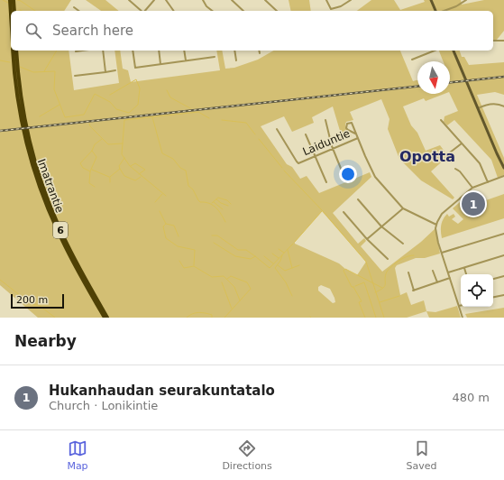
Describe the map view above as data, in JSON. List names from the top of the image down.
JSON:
{
  "streets": {
    "highway": ["Imatrantie", "6"],
    "street": ["Laiduntie"]
  },
  "districts": ["Opotta"],
  "scale_bar": "200 m",
  "north": "bottom",
  "page": {
    "search": "Search here",
    "pins": "1",
    "scale": "200 m",
    "heading": "Nearby",
    "list": [
      {
        "mark": "1",
        "name": "Hukanhaudan seurakuntatalo",
        "note": "Church · Lonikintie",
        "value": "480 m"
      }
    ],
    "nav": ["Map", "Directions", "Saved"]
  }
}
